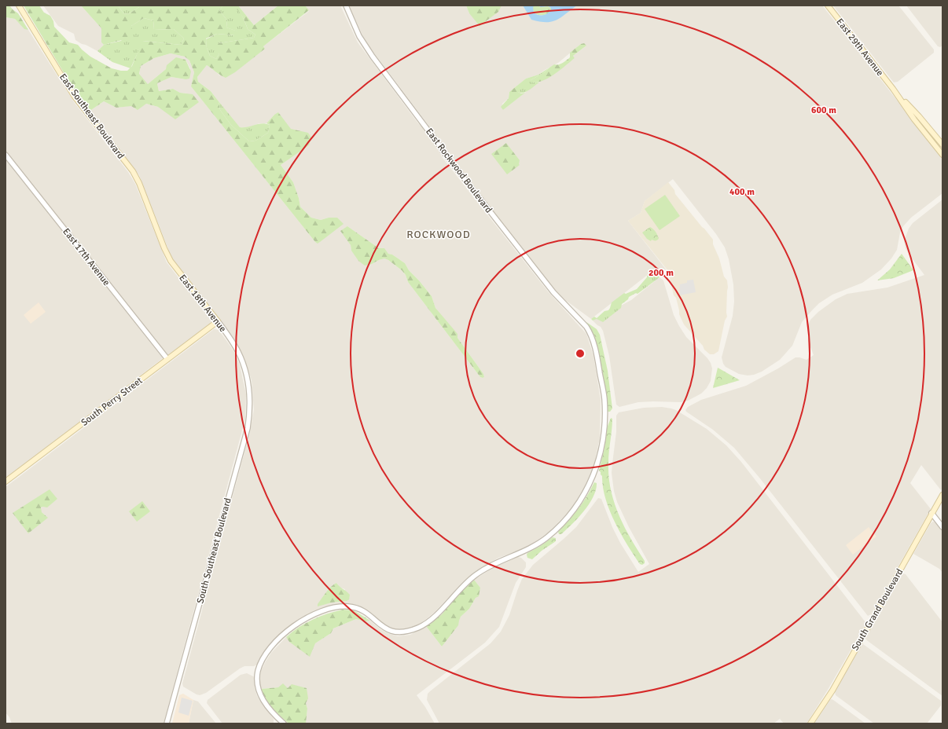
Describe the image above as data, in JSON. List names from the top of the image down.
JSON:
{
  "streets": {
    "main road": [
      "East 29th Avenue",
      "East Southeast Boulevard",
      "East 18th Avenue",
      "South Perry Street",
      "South Grand Boulevard"
    ],
    "street": ["East Rockwood Boulevard", "East 17th Avenue", "South Southeast Boulevard"]
  },
  "crossings": [
    ["East Southeast Boulevard", "East 18th Avenue"],
    ["East 17th Avenue", "South Perry Street"],
    ["East 18th Avenue", "South Perry Street"],
    ["East 18th Avenue", "South Southeast Boulevard"]
  ],
  "districts": ["ROCKWOOD"],
  "rings": ["600 m", "400 m", "200 m"]
}
